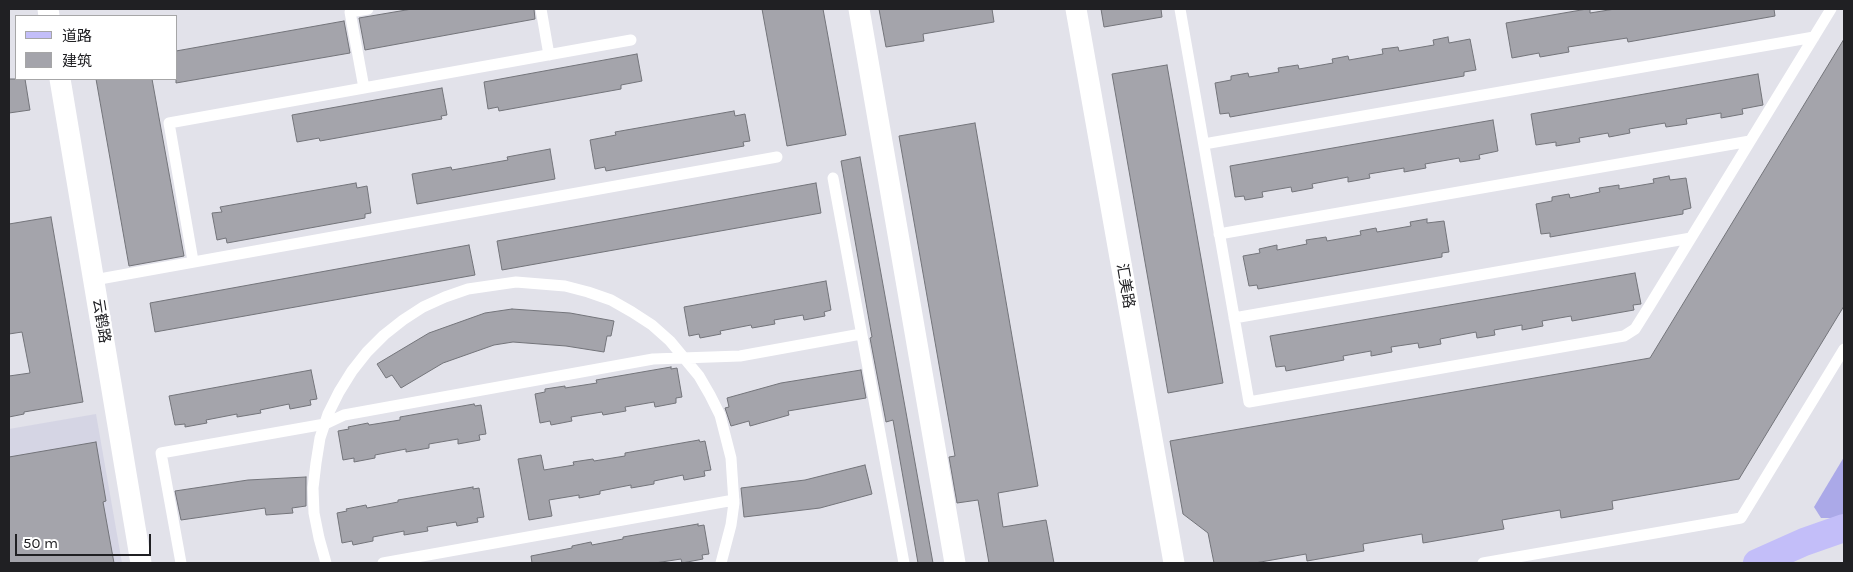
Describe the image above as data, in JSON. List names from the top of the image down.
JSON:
{
  "streets": {
    "street": ["汇美路", "云鹤路"]
  },
  "legend": ["道路", "建筑"],
  "scale_bar": "50 m"
}
